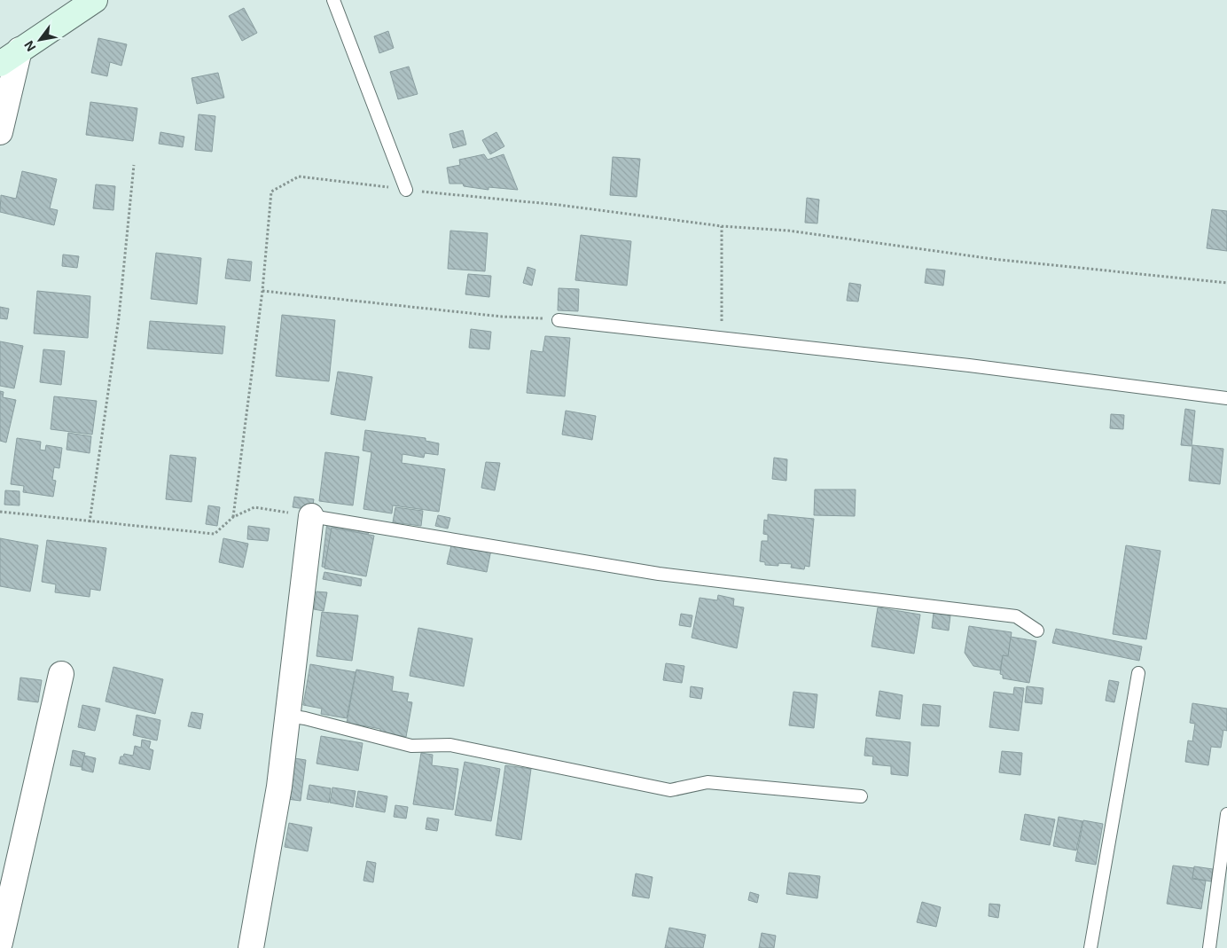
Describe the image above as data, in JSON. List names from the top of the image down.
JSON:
{
  "north": "bottom left"
}
